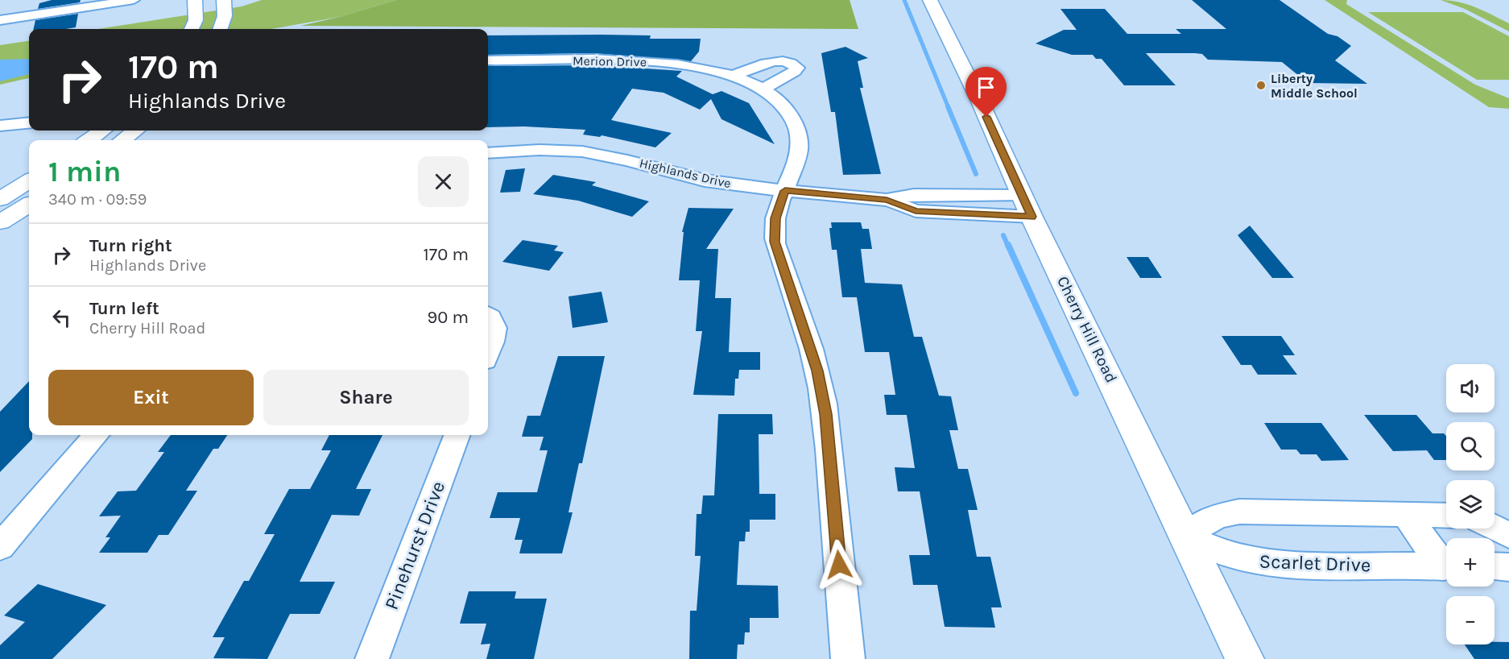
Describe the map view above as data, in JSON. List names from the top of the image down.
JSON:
{
  "streets": {
    "main road": ["Cherry Hill Road"],
    "street": [
      "Merion Drive",
      "Highlands Drive",
      "Pinehurst Drive",
      "Scarlet Drive"
    ]
  },
  "crossings": [
    ["Merion Drive", "Highlands Drive"],
    ["Highlands Drive", "Cherry Hill Road"],
    ["Cherry Hill Road", "Scarlet Drive"]
  ],
  "places": ["Liberty Middle School"],
  "page": {
    "turn": ["170 m", "Highlands Drive"],
    "heading": ["1 min", "340 m · 09:59"],
    "list": [
      {
        "name": "Turn right",
        "note": "Highlands Drive",
        "value": "170 m"
      },
      {
        "name": "Turn left",
        "note": "Cherry Hill Road",
        "value": "90 m"
      }
    ],
    "buttons": ["Exit", "Share"],
    "map_buttons": ["+", "−"]
  }
}
